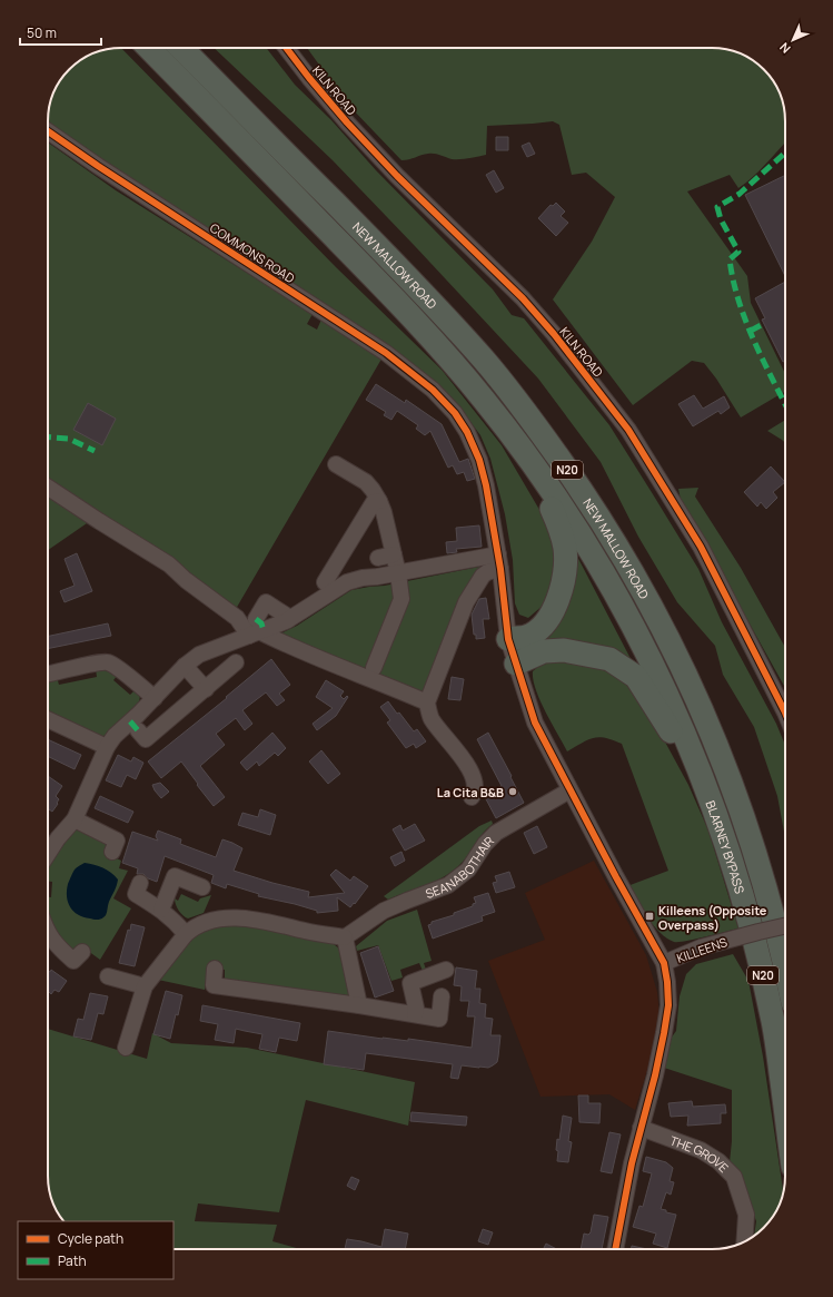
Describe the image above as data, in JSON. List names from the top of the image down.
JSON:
{
  "streets": {
    "highway": ["NEW MALLOW ROAD", "N20", "BLARNEY BYPASS"],
    "street": [
      "KILN ROAD",
      "COMMONS ROAD",
      "SEANABOTHAIR",
      "KILLEENS",
      "THE GROVE"
    ]
  },
  "crossings": [
    ["COMMONS ROAD", "N20"],
    ["COMMONS ROAD", "SEANABOTHAIR"],
    ["COMMONS ROAD", "KILLEENS"],
    ["COMMONS ROAD", "THE GROVE"],
    ["NEW MALLOW ROAD", "N20"],
    ["NEW MALLOW ROAD", "BLARNEY BYPASS"],
    ["N20", "BLARNEY BYPASS"]
  ],
  "places": {
    "other": ["La Cita B&B"],
    "transit": ["Killeens (Opposite Overpass)"]
  },
  "legend": ["Cycle path", "Path"],
  "scale_bar": "50 m",
  "north": "bottom left"
}
